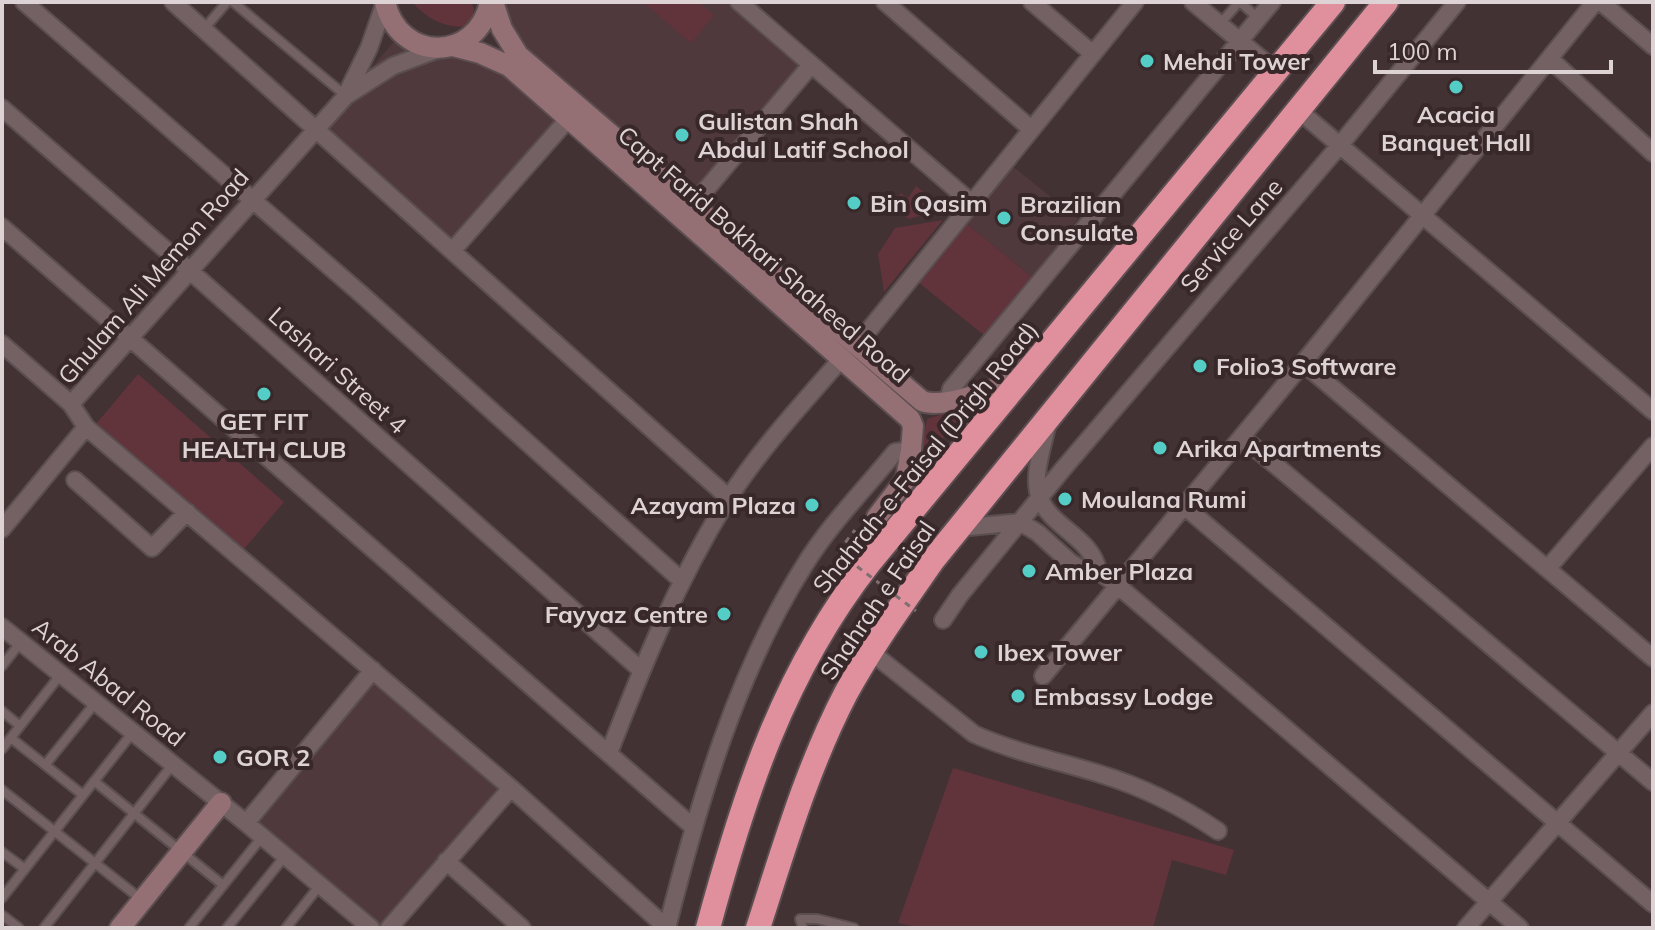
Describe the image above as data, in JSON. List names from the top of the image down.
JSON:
{
  "streets": {
    "highway": ["Shahrah-e-Faisal (Drigh Road)", "Shahrah e Faisal"],
    "street": [
      "Service Lane",
      "Capt Farid Bokhari Shaheed Road",
      "Ghulam Ali Memon Road",
      "Lashari Street 4",
      "Arab Abad Road"
    ]
  },
  "crossings": [
    ["Capt Farid Bokhari Shaheed Road", "Shahrah-e-Faisal (Drigh Road)"],
    ["Ghulam Ali Memon Road", "Lashari Street 4"]
  ],
  "places": [
    "Mehdi Tower",
    "Acacia Banquet Hall",
    "Gulistan Shah Abdul Latif School",
    "Bin Qasim",
    "Brazilian Consulate",
    "Folio3 Software",
    "GET FIT HEALTH CLUB",
    "Arika Apartments",
    "Moulana Rumi",
    "Azayam Plaza",
    "Amber Plaza",
    "Fayyaz Centre",
    "Ibex Tower",
    "Embassy Lodge",
    "GOR 2"
  ],
  "scale_bar": "100 m"
}
